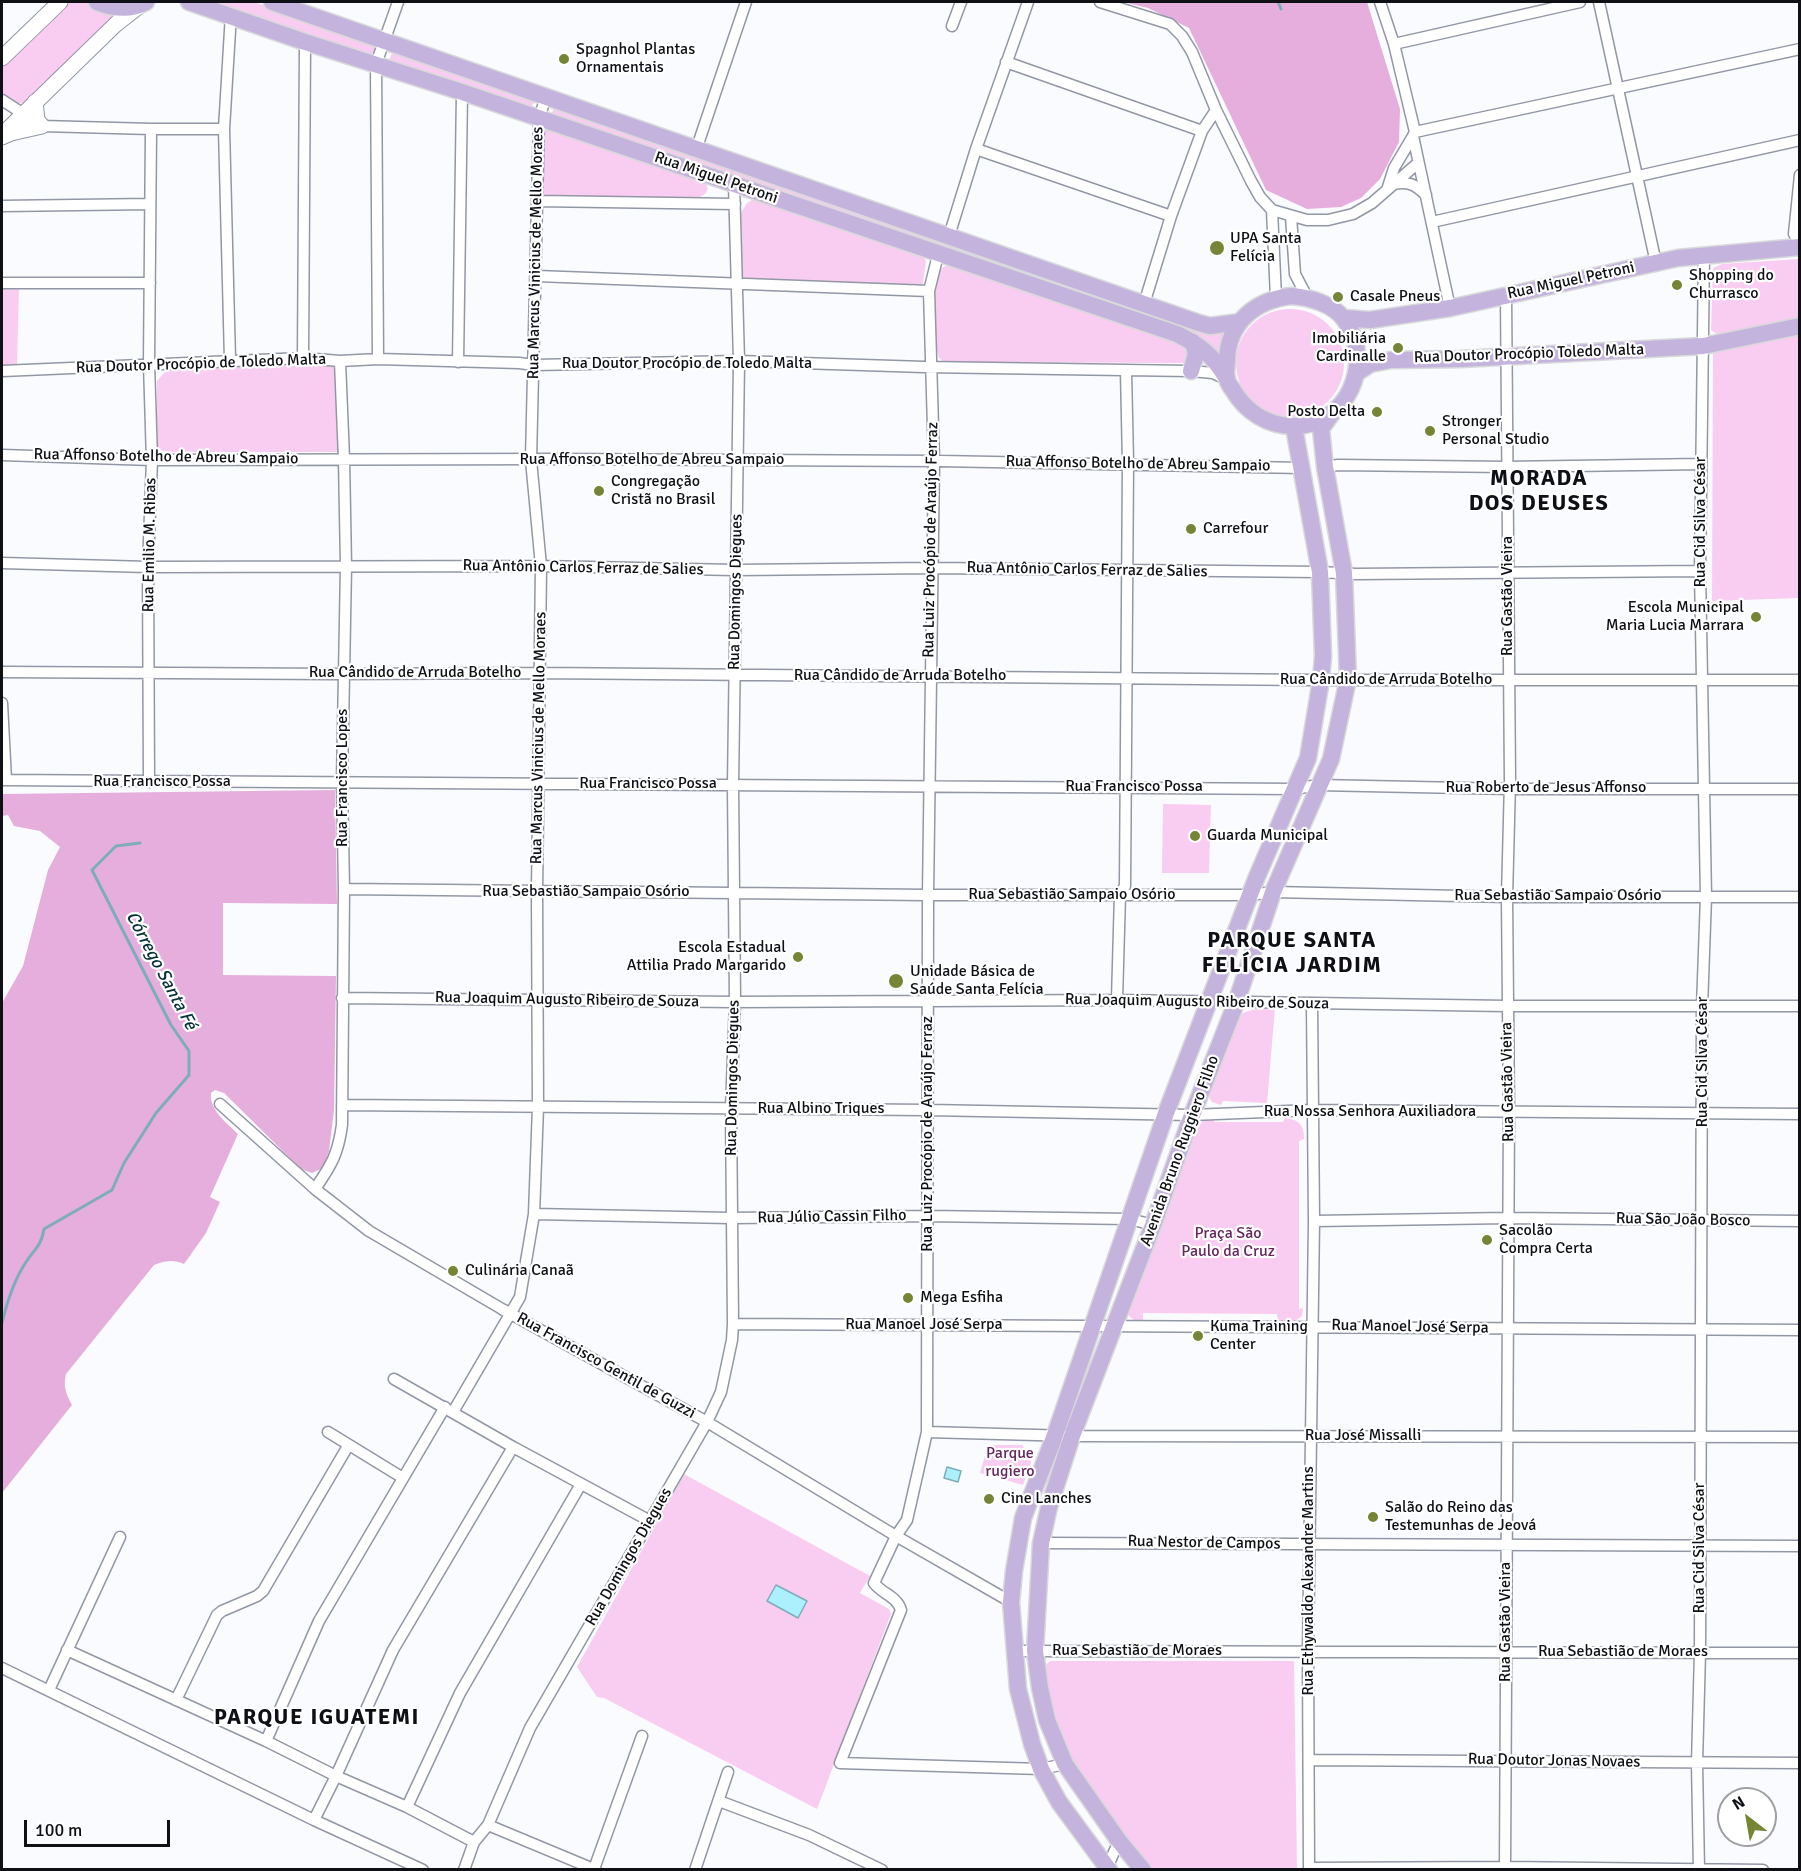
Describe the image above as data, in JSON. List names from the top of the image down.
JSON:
{
  "streets": {
    "main road": ["Rua Miguel Petroni", "Rua Doutor Procópio Toledo Malta", "Avenida Bruno Ruggiero Filho"],
    "street": [
      "Rua Marcus Vinicius de Mello Moraes",
      "Rua Doutor Procópio de Toledo Malta",
      "Rua Affonso Botelho de Abreu Sampaio",
      "Rua Cid Silva César",
      "Rua Luiz Procópio de Araújo Ferraz",
      "Rua Emilio M. Ribas",
      "Rua Antônio Carlos Ferraz de Salies",
      "Rua Domingos Diegues",
      "Rua Gastão Vieira",
      "Rua Cândido de Arruda Botelho",
      "Rua Francisco Lopes",
      "Rua Francisco Possa",
      "Rua Roberto de Jesus Affonso",
      "Rua Sebastião Sampaio Osório",
      "Rua Joaquim Augusto Ribeiro de Souza",
      "Rua Albino Triques",
      "Rua Nossa Senhora Auxiliadora",
      "Rua Júlio Cassin Filho",
      "Rua São João Bosco",
      "Rua Manoel José Serpa",
      "Rua Francisco Gentil de Guzzi",
      "Rua José Missalli",
      "Rua Nestor de Campos",
      "Rua Ethywaldo Alexandre Martins",
      "Rua Sebastião de Moraes",
      "Rua Doutor Jonas Novaes"
    ]
  },
  "crossings": [
    ["Rua Miguel Petroni", "Rua Marcus Vinicius de Mello Moraes"],
    ["Rua Miguel Petroni", "Rua Doutor Procópio Toledo Malta"],
    ["Rua Miguel Petroni", "Rua Doutor Procópio de Toledo Malta"],
    ["Rua Miguel Petroni", "Rua Cid Silva César"],
    ["Rua Miguel Petroni", "Rua Luiz Procópio de Araújo Ferraz"],
    ["Rua Miguel Petroni", "Rua Domingos Diegues"],
    ["Rua Miguel Petroni", "Rua Gastão Vieira"],
    ["Rua Miguel Petroni", "Avenida Bruno Ruggiero Filho"],
    ["Rua Marcus Vinicius de Mello Moraes", "Rua Doutor Procópio de Toledo Malta"],
    ["Rua Marcus Vinicius de Mello Moraes", "Rua Affonso Botelho de Abreu Sampaio"],
    ["Rua Marcus Vinicius de Mello Moraes", "Rua Antônio Carlos Ferraz de Salies"],
    ["Rua Marcus Vinicius de Mello Moraes", "Rua Cândido de Arruda Botelho"],
    ["Rua Marcus Vinicius de Mello Moraes", "Rua Francisco Possa"],
    ["Rua Marcus Vinicius de Mello Moraes", "Rua Sebastião Sampaio Osório"],
    ["Rua Marcus Vinicius de Mello Moraes", "Rua Joaquim Augusto Ribeiro de Souza"],
    ["Rua Marcus Vinicius de Mello Moraes", "Rua Albino Triques"],
    ["Rua Marcus Vinicius de Mello Moraes", "Rua Júlio Cassin Filho"],
    ["Rua Marcus Vinicius de Mello Moraes", "Rua Francisco Gentil de Guzzi"],
    ["Rua Doutor Procópio Toledo Malta", "Rua Doutor Procópio de Toledo Malta"],
    ["Rua Doutor Procópio Toledo Malta", "Rua Cid Silva César"],
    ["Rua Doutor Procópio Toledo Malta", "Rua Gastão Vieira"],
    ["Rua Doutor Procópio Toledo Malta", "Avenida Bruno Ruggiero Filho"],
    ["Rua Doutor Procópio de Toledo Malta", "Rua Luiz Procópio de Araújo Ferraz"],
    ["Rua Doutor Procópio de Toledo Malta", "Rua Emilio M. Ribas"],
    ["Rua Doutor Procópio de Toledo Malta", "Rua Domingos Diegues"],
    ["Rua Doutor Procópio de Toledo Malta", "Rua Francisco Lopes"],
    ["Rua Doutor Procópio de Toledo Malta", "Avenida Bruno Ruggiero Filho"],
    ["Rua Affonso Botelho de Abreu Sampaio", "Rua Luiz Procópio de Araújo Ferraz"],
    ["Rua Affonso Botelho de Abreu Sampaio", "Rua Emilio M. Ribas"],
    ["Rua Affonso Botelho de Abreu Sampaio", "Rua Domingos Diegues"],
    ["Rua Affonso Botelho de Abreu Sampaio", "Rua Francisco Lopes"],
    ["Rua Affonso Botelho de Abreu Sampaio", "Avenida Bruno Ruggiero Filho"],
    ["Rua Cid Silva César", "Rua Antônio Carlos Ferraz de Salies"],
    ["Rua Cid Silva César", "Rua Cândido de Arruda Botelho"],
    ["Rua Cid Silva César", "Rua Roberto de Jesus Affonso"],
    ["Rua Cid Silva César", "Rua Sebastião Sampaio Osório"],
    ["Rua Cid Silva César", "Rua Joaquim Augusto Ribeiro de Souza"],
    ["Rua Cid Silva César", "Rua Nossa Senhora Auxiliadora"],
    ["Rua Cid Silva César", "Rua São João Bosco"],
    ["Rua Cid Silva César", "Rua Manoel José Serpa"],
    ["Rua Cid Silva César", "Rua José Missalli"],
    ["Rua Cid Silva César", "Rua Nestor de Campos"],
    ["Rua Cid Silva César", "Rua Sebastião de Moraes"],
    ["Rua Cid Silva César", "Rua Doutor Jonas Novaes"],
    ["Rua Luiz Procópio de Araújo Ferraz", "Rua Antônio Carlos Ferraz de Salies"],
    ["Rua Luiz Procópio de Araújo Ferraz", "Rua Cândido de Arruda Botelho"],
    ["Rua Luiz Procópio de Araújo Ferraz", "Rua Francisco Possa"],
    ["Rua Luiz Procópio de Araújo Ferraz", "Rua Sebastião Sampaio Osório"],
    ["Rua Luiz Procópio de Araújo Ferraz", "Rua Joaquim Augusto Ribeiro de Souza"],
    ["Rua Luiz Procópio de Araújo Ferraz", "Rua Albino Triques"],
    ["Rua Luiz Procópio de Araújo Ferraz", "Avenida Bruno Ruggiero Filho"],
    ["Rua Luiz Procópio de Araújo Ferraz", "Rua Júlio Cassin Filho"],
    ["Rua Luiz Procópio de Araújo Ferraz", "Rua Manoel José Serpa"],
    ["Rua Luiz Procópio de Araújo Ferraz", "Rua Francisco Gentil de Guzzi"],
    ["Rua Luiz Procópio de Araújo Ferraz", "Rua José Missalli"],
    ["Rua Emilio M. Ribas", "Rua Antônio Carlos Ferraz de Salies"],
    ["Rua Emilio M. Ribas", "Rua Cândido de Arruda Botelho"],
    ["Rua Emilio M. Ribas", "Rua Francisco Possa"],
    ["Rua Antônio Carlos Ferraz de Salies", "Rua Domingos Diegues"],
    ["Rua Antônio Carlos Ferraz de Salies", "Rua Gastão Vieira"],
    ["Rua Antônio Carlos Ferraz de Salies", "Rua Francisco Lopes"],
    ["Rua Antônio Carlos Ferraz de Salies", "Avenida Bruno Ruggiero Filho"],
    ["Rua Domingos Diegues", "Rua Cândido de Arruda Botelho"],
    ["Rua Domingos Diegues", "Rua Francisco Possa"],
    ["Rua Domingos Diegues", "Rua Sebastião Sampaio Osório"],
    ["Rua Domingos Diegues", "Rua Joaquim Augusto Ribeiro de Souza"],
    ["Rua Domingos Diegues", "Rua Albino Triques"],
    ["Rua Domingos Diegues", "Rua Júlio Cassin Filho"],
    ["Rua Domingos Diegues", "Rua Manoel José Serpa"],
    ["Rua Domingos Diegues", "Rua Francisco Gentil de Guzzi"],
    ["Rua Gastão Vieira", "Rua Cândido de Arruda Botelho"],
    ["Rua Gastão Vieira", "Rua Roberto de Jesus Affonso"],
    ["Rua Gastão Vieira", "Rua Sebastião Sampaio Osório"],
    ["Rua Gastão Vieira", "Rua Joaquim Augusto Ribeiro de Souza"],
    ["Rua Gastão Vieira", "Rua Nossa Senhora Auxiliadora"],
    ["Rua Gastão Vieira", "Rua São João Bosco"],
    ["Rua Gastão Vieira", "Rua Manoel José Serpa"],
    ["Rua Gastão Vieira", "Rua José Missalli"],
    ["Rua Gastão Vieira", "Rua Nestor de Campos"],
    ["Rua Gastão Vieira", "Rua Sebastião de Moraes"],
    ["Rua Gastão Vieira", "Rua Doutor Jonas Novaes"],
    ["Rua Cândido de Arruda Botelho", "Rua Francisco Lopes"],
    ["Rua Cândido de Arruda Botelho", "Avenida Bruno Ruggiero Filho"],
    ["Rua Francisco Lopes", "Rua Francisco Possa"],
    ["Rua Francisco Lopes", "Rua Sebastião Sampaio Osório"],
    ["Rua Francisco Lopes", "Rua Joaquim Augusto Ribeiro de Souza"],
    ["Rua Francisco Lopes", "Rua Albino Triques"],
    ["Rua Francisco Lopes", "Rua Francisco Gentil de Guzzi"],
    ["Rua Francisco Possa", "Rua Roberto de Jesus Affonso"],
    ["Rua Francisco Possa", "Avenida Bruno Ruggiero Filho"],
    ["Rua Roberto de Jesus Affonso", "Avenida Bruno Ruggiero Filho"],
    ["Rua Sebastião Sampaio Osório", "Avenida Bruno Ruggiero Filho"],
    ["Rua Joaquim Augusto Ribeiro de Souza", "Avenida Bruno Ruggiero Filho"],
    ["Rua Joaquim Augusto Ribeiro de Souza", "Rua Ethywaldo Alexandre Martins"],
    ["Rua Albino Triques", "Rua Nossa Senhora Auxiliadora"],
    ["Rua Albino Triques", "Avenida Bruno Ruggiero Filho"],
    ["Rua Nossa Senhora Auxiliadora", "Avenida Bruno Ruggiero Filho"],
    ["Rua Nossa Senhora Auxiliadora", "Rua Ethywaldo Alexandre Martins"],
    ["Avenida Bruno Ruggiero Filho", "Rua Júlio Cassin Filho"],
    ["Avenida Bruno Ruggiero Filho", "Rua Manoel José Serpa"],
    ["Avenida Bruno Ruggiero Filho", "Rua Francisco Gentil de Guzzi"],
    ["Avenida Bruno Ruggiero Filho", "Rua José Missalli"],
    ["Avenida Bruno Ruggiero Filho", "Rua Nestor de Campos"],
    ["Avenida Bruno Ruggiero Filho", "Rua Sebastião de Moraes"],
    ["Rua São João Bosco", "Rua Ethywaldo Alexandre Martins"],
    ["Rua Manoel José Serpa", "Rua Ethywaldo Alexandre Martins"],
    ["Rua José Missalli", "Rua Ethywaldo Alexandre Martins"],
    ["Rua Nestor de Campos", "Rua Ethywaldo Alexandre Martins"],
    ["Rua Ethywaldo Alexandre Martins", "Rua Sebastião de Moraes"],
    ["Rua Ethywaldo Alexandre Martins", "Rua Doutor Jonas Novaes"]
  ],
  "districts": ["MORADA DOS DEUSES", "PARQUE SANTA FELÍCIA JARDIM", "PARQUE IGUATEMI"],
  "water": ["Córrego Santa Fé"],
  "parks": ["Praça São Paulo da Cruz", "Parque rugiero"],
  "places": [
    "Spagnhol Plantas Ornamentais",
    "UPA Santa Felícia",
    "Shopping do Churrasco",
    "Casale Pneus",
    "Imobiliária Cardinalle",
    "Posto Delta",
    "Stronger Personal Studio",
    "Congregação Cristã no Brasil",
    "Carrefour",
    "Escola Municipal Maria Lucia Marrara",
    "Guarda Municipal",
    "Escola Estadual Attilia Prado Margarido",
    "Unidade Básica de Saúde Santa Felícia",
    "Sacolão Compra Certa",
    "Culinária Canaã",
    "Mega Esfiha",
    "Kuma Training Center",
    "Cine Lanches",
    "Salão do Reino das Testemunhas de Jeová"
  ],
  "scale_bar": "100 m",
  "north": "top left"
}
